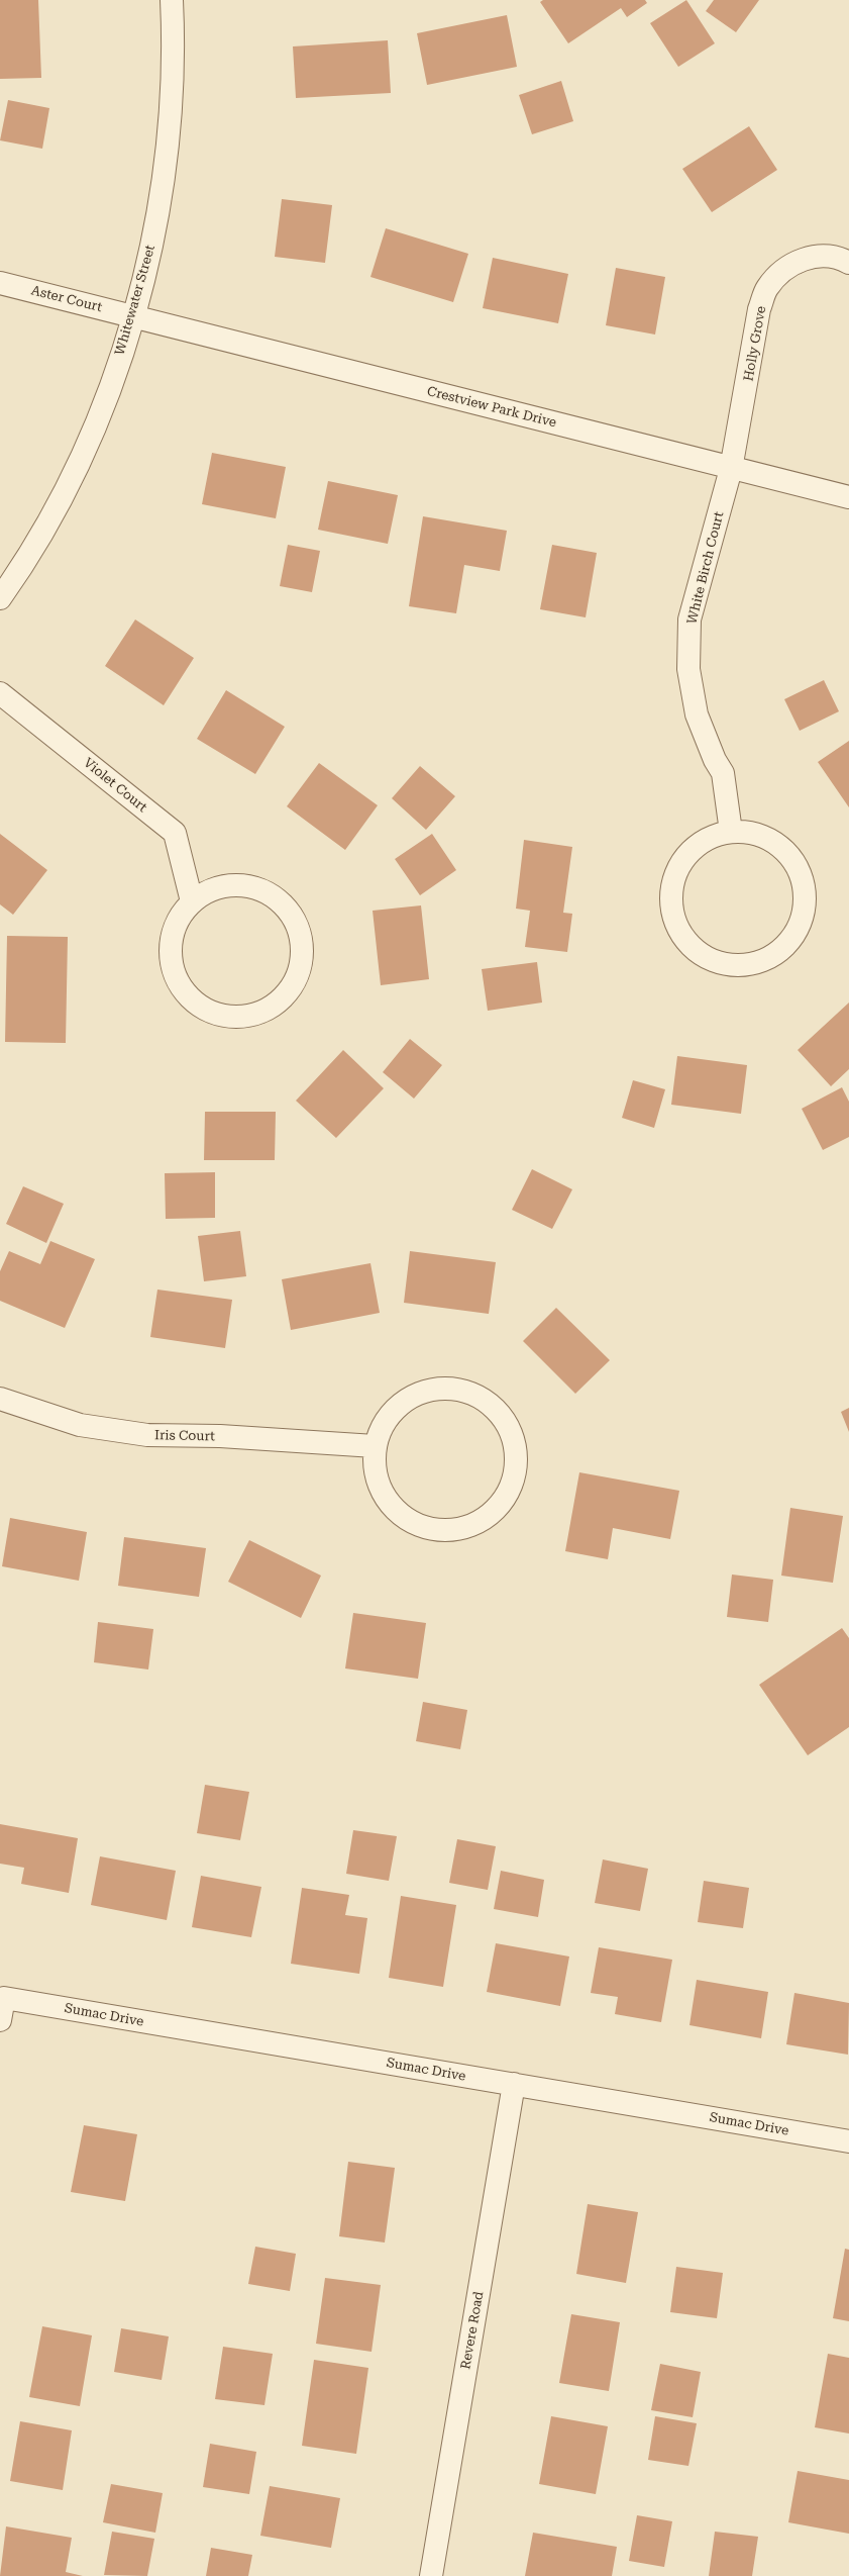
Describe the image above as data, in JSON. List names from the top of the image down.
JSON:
{
  "streets": {
    "street": [
      "Aster Court",
      "Whitewater Street",
      "Holly Grove",
      "Crestview Park Drive",
      "White Birch Court",
      "Violet Court",
      "Iris Court",
      "Sumac Drive",
      "Revere Road"
    ]
  },
  "crossings": [
    ["Aster Court", "Whitewater Street"],
    ["Aster Court", "Crestview Park Drive"],
    ["Whitewater Street", "Crestview Park Drive"],
    ["Holly Grove", "Crestview Park Drive"],
    ["Holly Grove", "White Birch Court"],
    ["Crestview Park Drive", "White Birch Court"],
    ["Sumac Drive", "Revere Road"]
  ]
}
